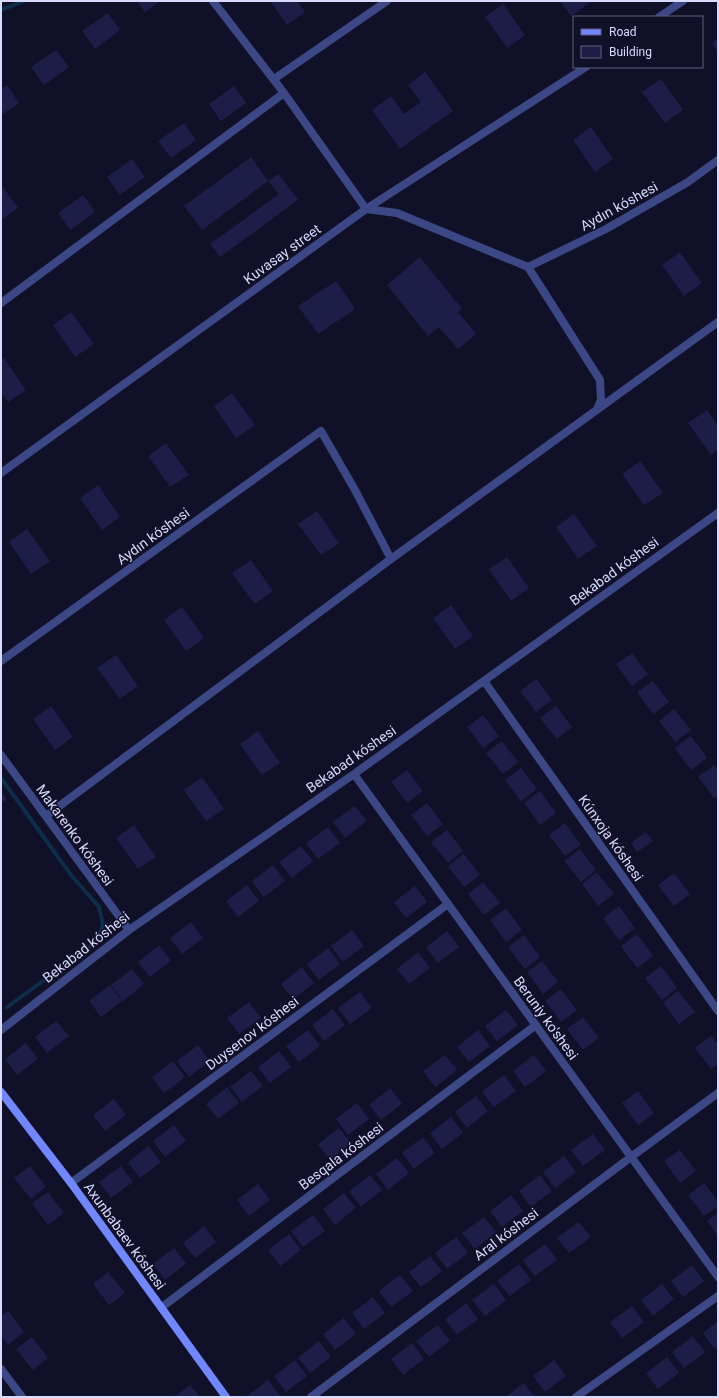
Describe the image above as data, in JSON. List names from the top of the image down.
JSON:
{
  "streets": {
    "street": [
      "Aydın kóshesi",
      "Kuvasay street",
      "Bekabad kóshesi",
      "Makarenko kóshesi",
      "Kúnxoja kóshesi",
      "Beruniy ko'shesi",
      "Duysenov kóshesi",
      "Besqala kóshesi",
      "Aral kóshesi",
      "Axunbabaev kóshesi"
    ]
  },
  "crossings": [
    ["Bekabad kóshesi", "Makarenko kóshesi"],
    ["Bekabad kóshesi", "Kúnxoja kóshesi"],
    ["Bekabad kóshesi", "Beruniy ko'shesi"],
    ["Beruniy ko'shesi", "Duysenov kóshesi"],
    ["Beruniy ko'shesi", "Besqala kóshesi"],
    ["Beruniy ko'shesi", "Aral kóshesi"],
    ["Duysenov kóshesi", "Axunbabaev kóshesi"],
    ["Besqala kóshesi", "Axunbabaev kóshesi"]
  ],
  "legend": ["Road", "Building"]
}
